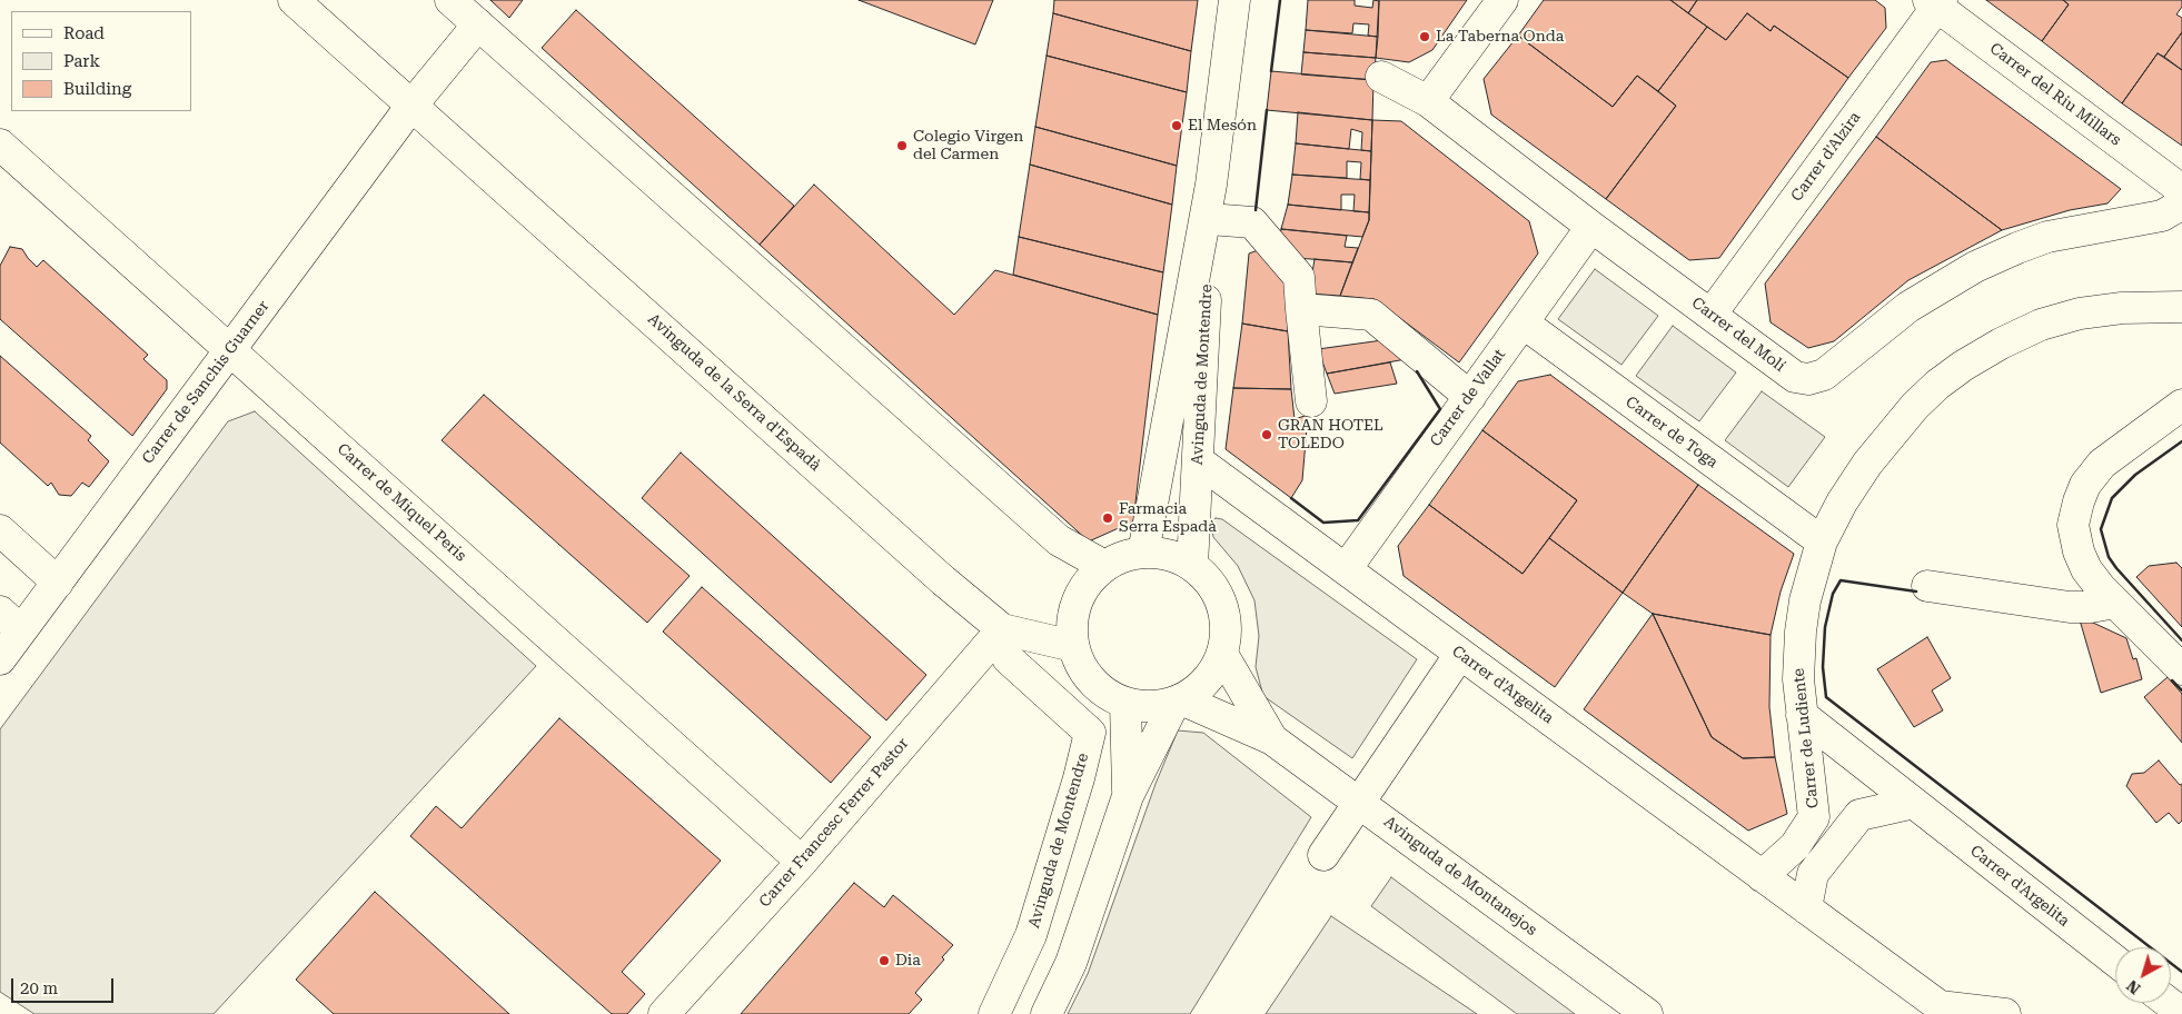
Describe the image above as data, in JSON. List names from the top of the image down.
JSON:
{
  "streets": {
    "street": [
      "Carrer del Riu Millars",
      "Carrer d'Alzira",
      "Carrer del Molí",
      "Avinguda de Montendre",
      "Carrer de Sanchis Guarner",
      "Avinguda de la Serra d'Espadà",
      "Carrer de Vallat",
      "Carrer de Toga",
      "Carrer de Miquel Peris",
      "Carrer d'Argelita",
      "Carrer de Ludiente",
      "Carrer Francesc Ferrer Pastor",
      "Avinguda de Montanejos"
    ]
  },
  "crossings": [
    ["Carrer del Riu Millars", "Carrer d'Alzira"],
    ["Carrer d'Alzira", "Carrer del Molí"],
    ["Carrer del Molí", "Carrer de Vallat"],
    ["Avinguda de Montendre", "Avinguda de la Serra d'Espadà"],
    ["Avinguda de Montendre", "Carrer d'Argelita"],
    ["Avinguda de Montendre", "Carrer Francesc Ferrer Pastor"],
    ["Avinguda de Montendre", "Avinguda de Montanejos"],
    ["Carrer de Sanchis Guarner", "Avinguda de la Serra d'Espadà"],
    ["Carrer de Sanchis Guarner", "Carrer de Miquel Peris"],
    ["Avinguda de la Serra d'Espadà", "Carrer Francesc Ferrer Pastor"],
    ["Avinguda de la Serra d'Espadà", "Avinguda de Montanejos"],
    ["Carrer de Vallat", "Carrer de Toga"],
    ["Carrer de Vallat", "Carrer d'Argelita"],
    ["Carrer de Toga", "Carrer de Ludiente"],
    ["Carrer de Miquel Peris", "Carrer Francesc Ferrer Pastor"],
    ["Carrer d'Argelita", "Carrer de Ludiente"]
  ],
  "places": [
    "La Taberna Onda",
    "El Mesón",
    "Colegio Virgen del Carmen",
    "GRAN HOTEL TOLEDO",
    "Farmacia Serra Espadà",
    "Dia"
  ],
  "legend": ["Road", "Park", "Building"],
  "scale_bar": "20 m",
  "north": "bottom left"
}
